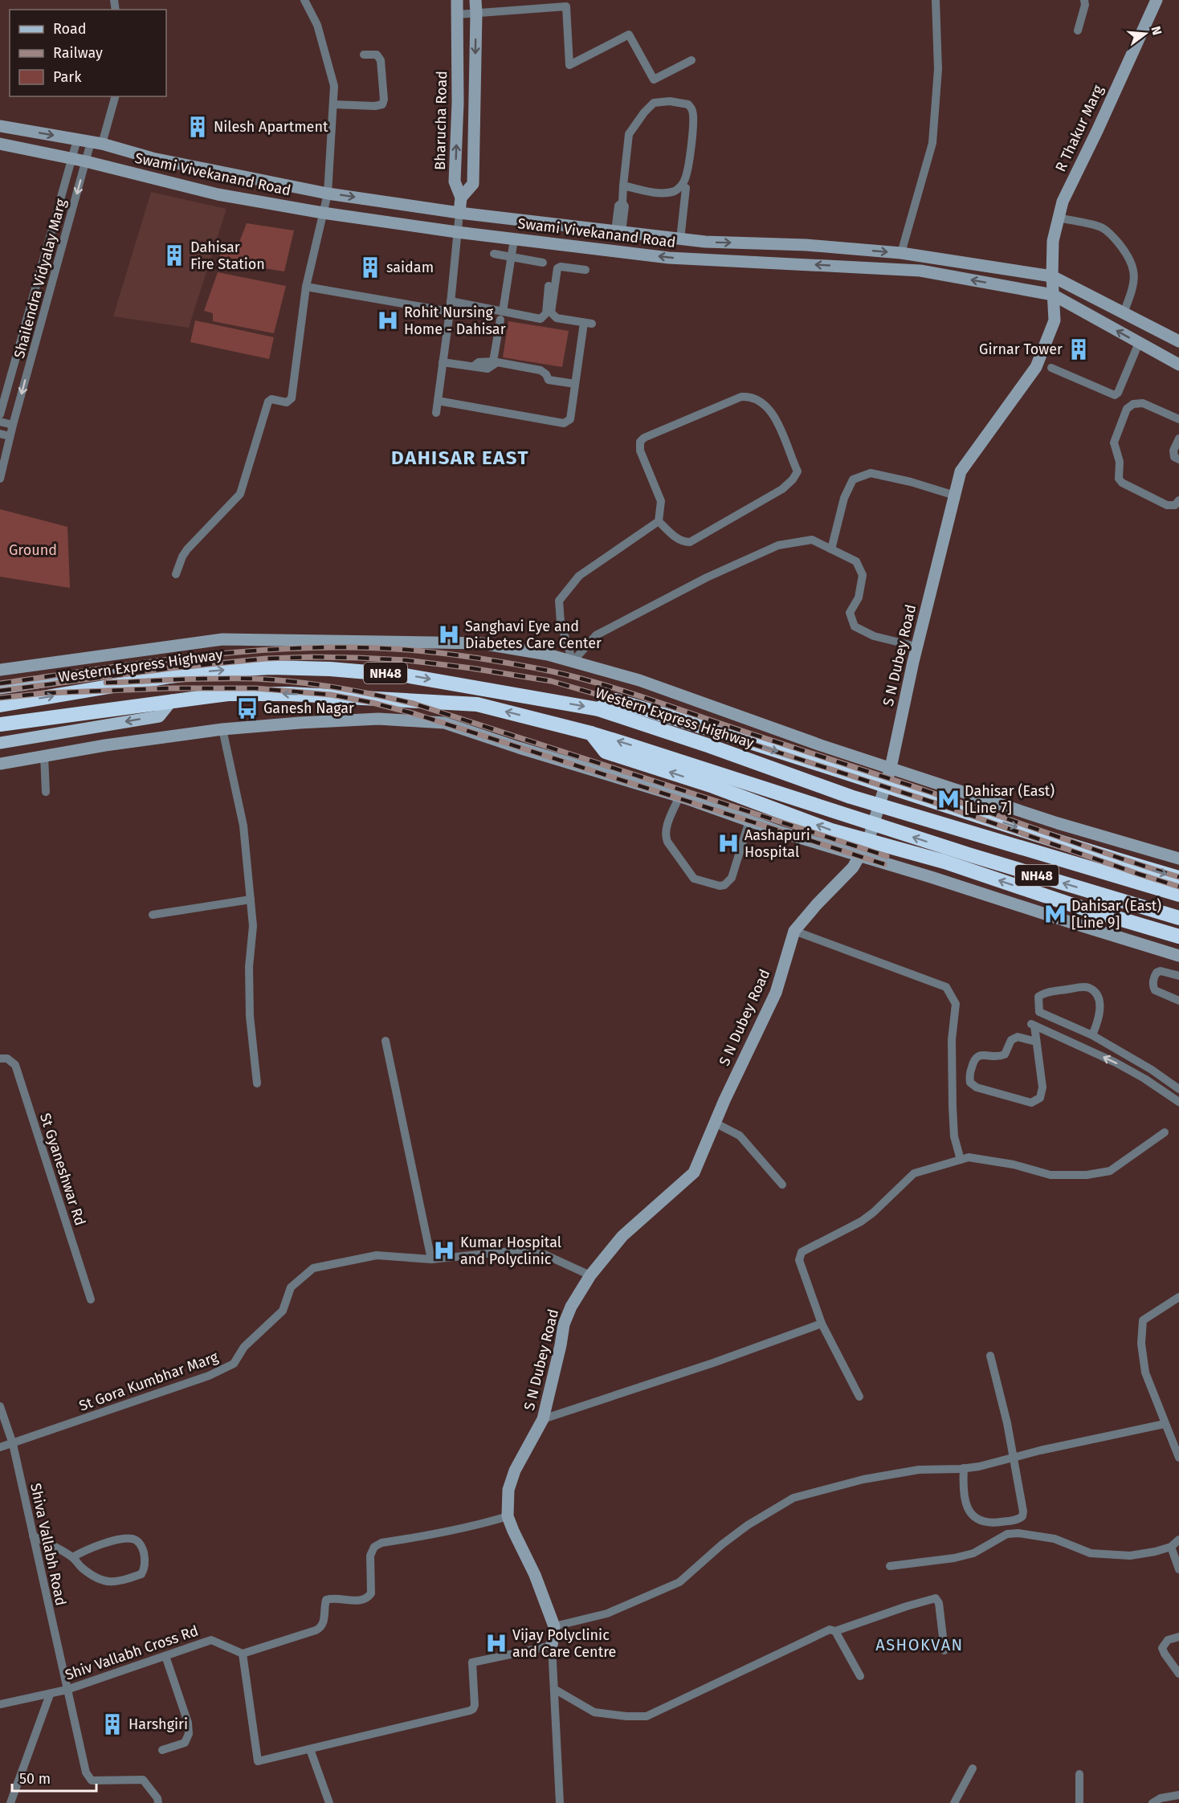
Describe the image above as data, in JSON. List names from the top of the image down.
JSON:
{
  "streets": {
    "highway": ["Western Express Highway", "NH48"],
    "street": [
      "Bharucha Road",
      "R Thakur Marg",
      "Swami Vivekanand Road",
      "Shailendra Vidyalay Marg",
      "S N Dubey Road",
      "St Gyaneshwar Rd",
      "St Gora Kumbhar Marg",
      "Shiva Vallabh Road",
      "Shiv Vallabh Cross Rd"
    ]
  },
  "crossings": [
    ["Bharucha Road", "Swami Vivekanand Road"],
    ["R Thakur Marg", "Swami Vivekanand Road"],
    ["R Thakur Marg", "S N Dubey Road"],
    ["Swami Vivekanand Road", "Shailendra Vidyalay Marg"],
    ["Swami Vivekanand Road", "S N Dubey Road"],
    ["S N Dubey Road", "St Gora Kumbhar Marg"],
    ["St Gora Kumbhar Marg", "Shiva Vallabh Road"],
    ["Shiva Vallabh Road", "Shiv Vallabh Cross Rd"]
  ],
  "districts": ["DAHISAR EAST", "ASHOKVAN"],
  "parks": ["Ground"],
  "places": {
    "building": [
      "Nilesh Apartment",
      "Dahisar Fire Station",
      "saidam",
      "Girnar Tower",
      "Harshgiri"
    ],
    "hospital": [
      "Rohit Nursing Home - Dahisar",
      "Sanghavi Eye and Diabetes Care Center",
      "Aashapuri Hospital",
      "Kumar Hospital and Polyclinic",
      "Vijay Polyclinic and Care Centre"
    ],
    "bus stop": ["Ganesh Nagar"],
    "metro station": ["Dahisar (East) [Line 7]", "Dahisar (East) [Line 9]"]
  },
  "legend": ["Road", "Railway", "Park"],
  "scale_bar": "50 m",
  "north": "right"
}
